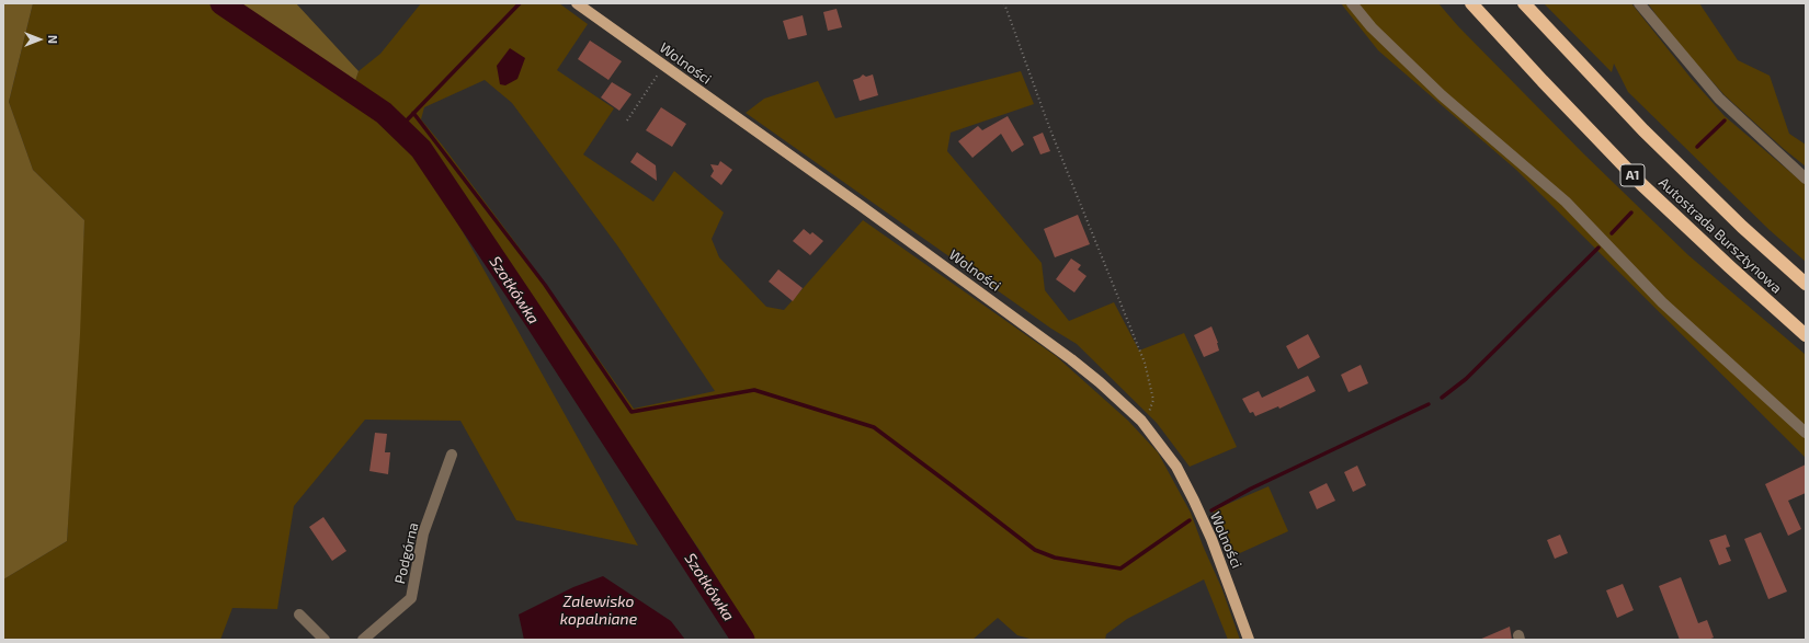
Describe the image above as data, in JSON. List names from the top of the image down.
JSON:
{
  "streets": {
    "highway": ["A1", "Autostrada Bursztynowa"],
    "main road": ["Wolności"],
    "street": ["Podgórna"]
  },
  "water": ["Szotkówka", "Zalewisko kopalniane"],
  "north": "right"
}
